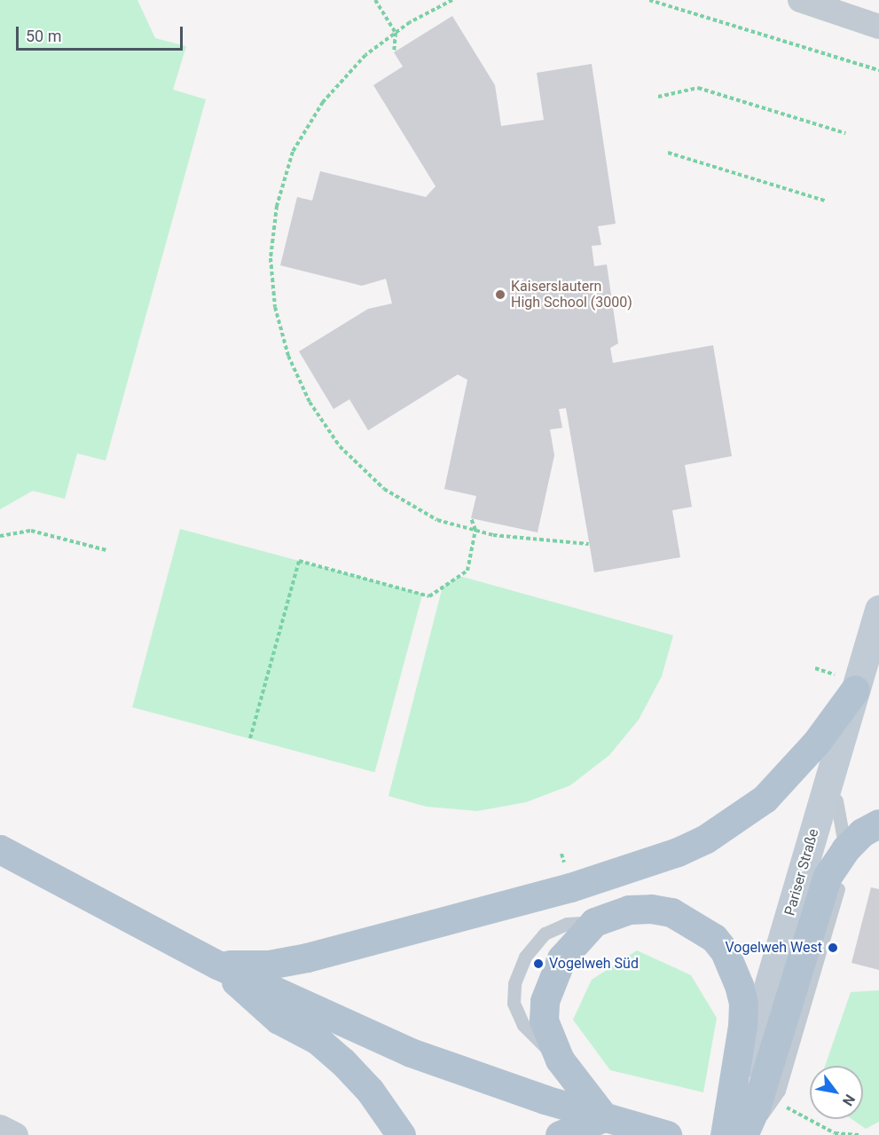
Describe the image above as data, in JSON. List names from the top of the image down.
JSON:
{
  "streets": {
    "main road": ["Pariser Straße"]
  },
  "places": ["Kaiserslautern High School (3000)", "Vogelweh West", "Vogelweh Süd"],
  "scale_bar": "50 m",
  "north": "bottom right"
}
